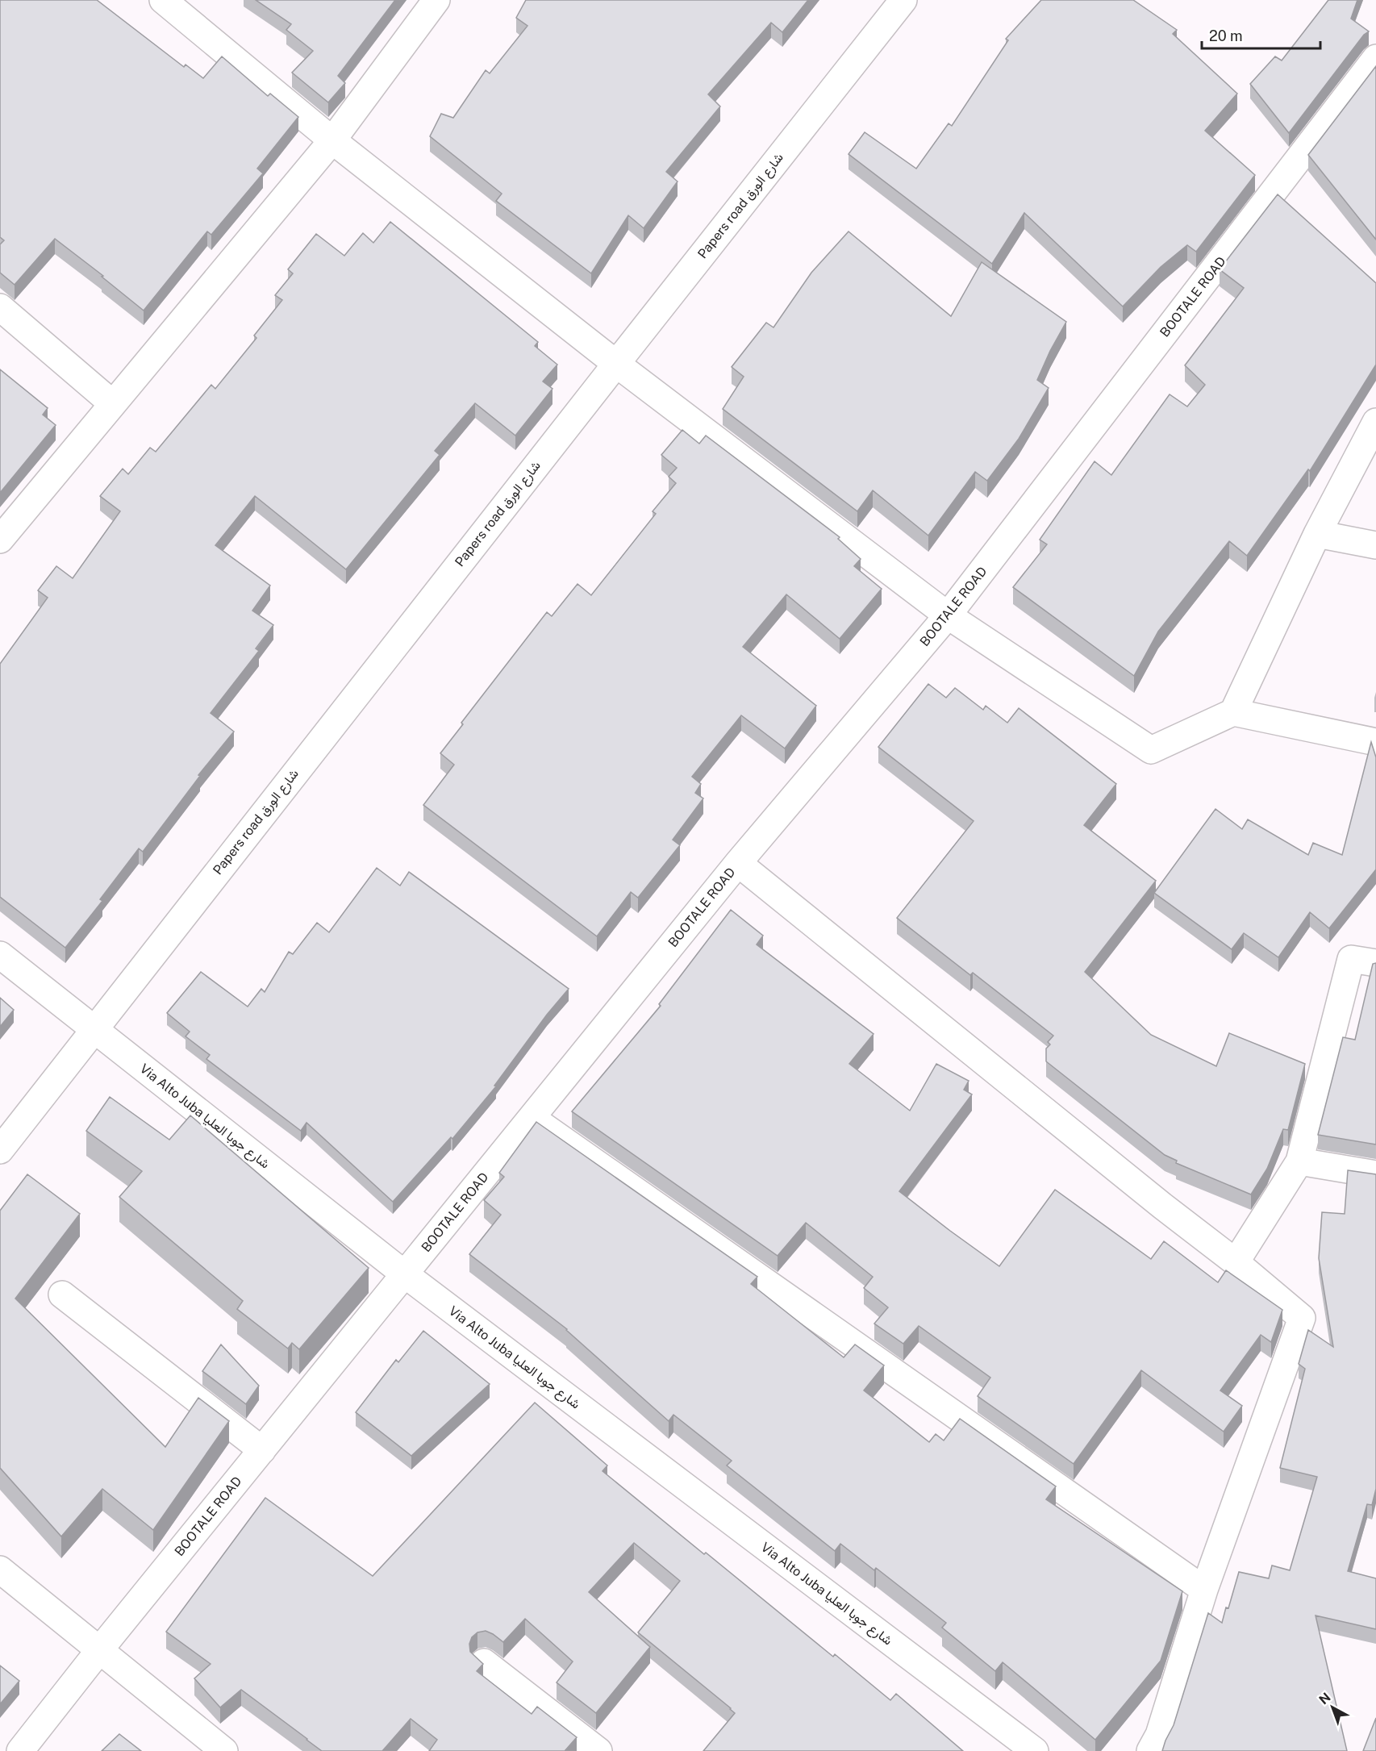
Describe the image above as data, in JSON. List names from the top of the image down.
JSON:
{
  "streets": {
    "street": ["Papers road شارع الورق", "BOOTALE ROAD", "Via Alto Juba شارع جوبا العليا"]
  },
  "crossings": [
    ["Papers road شارع الورق", "Via Alto Juba شارع جوبا العليا"],
    ["BOOTALE ROAD", "Via Alto Juba شارع جوبا العليا"]
  ],
  "scale_bar": "20 m",
  "north": "top left"
}
